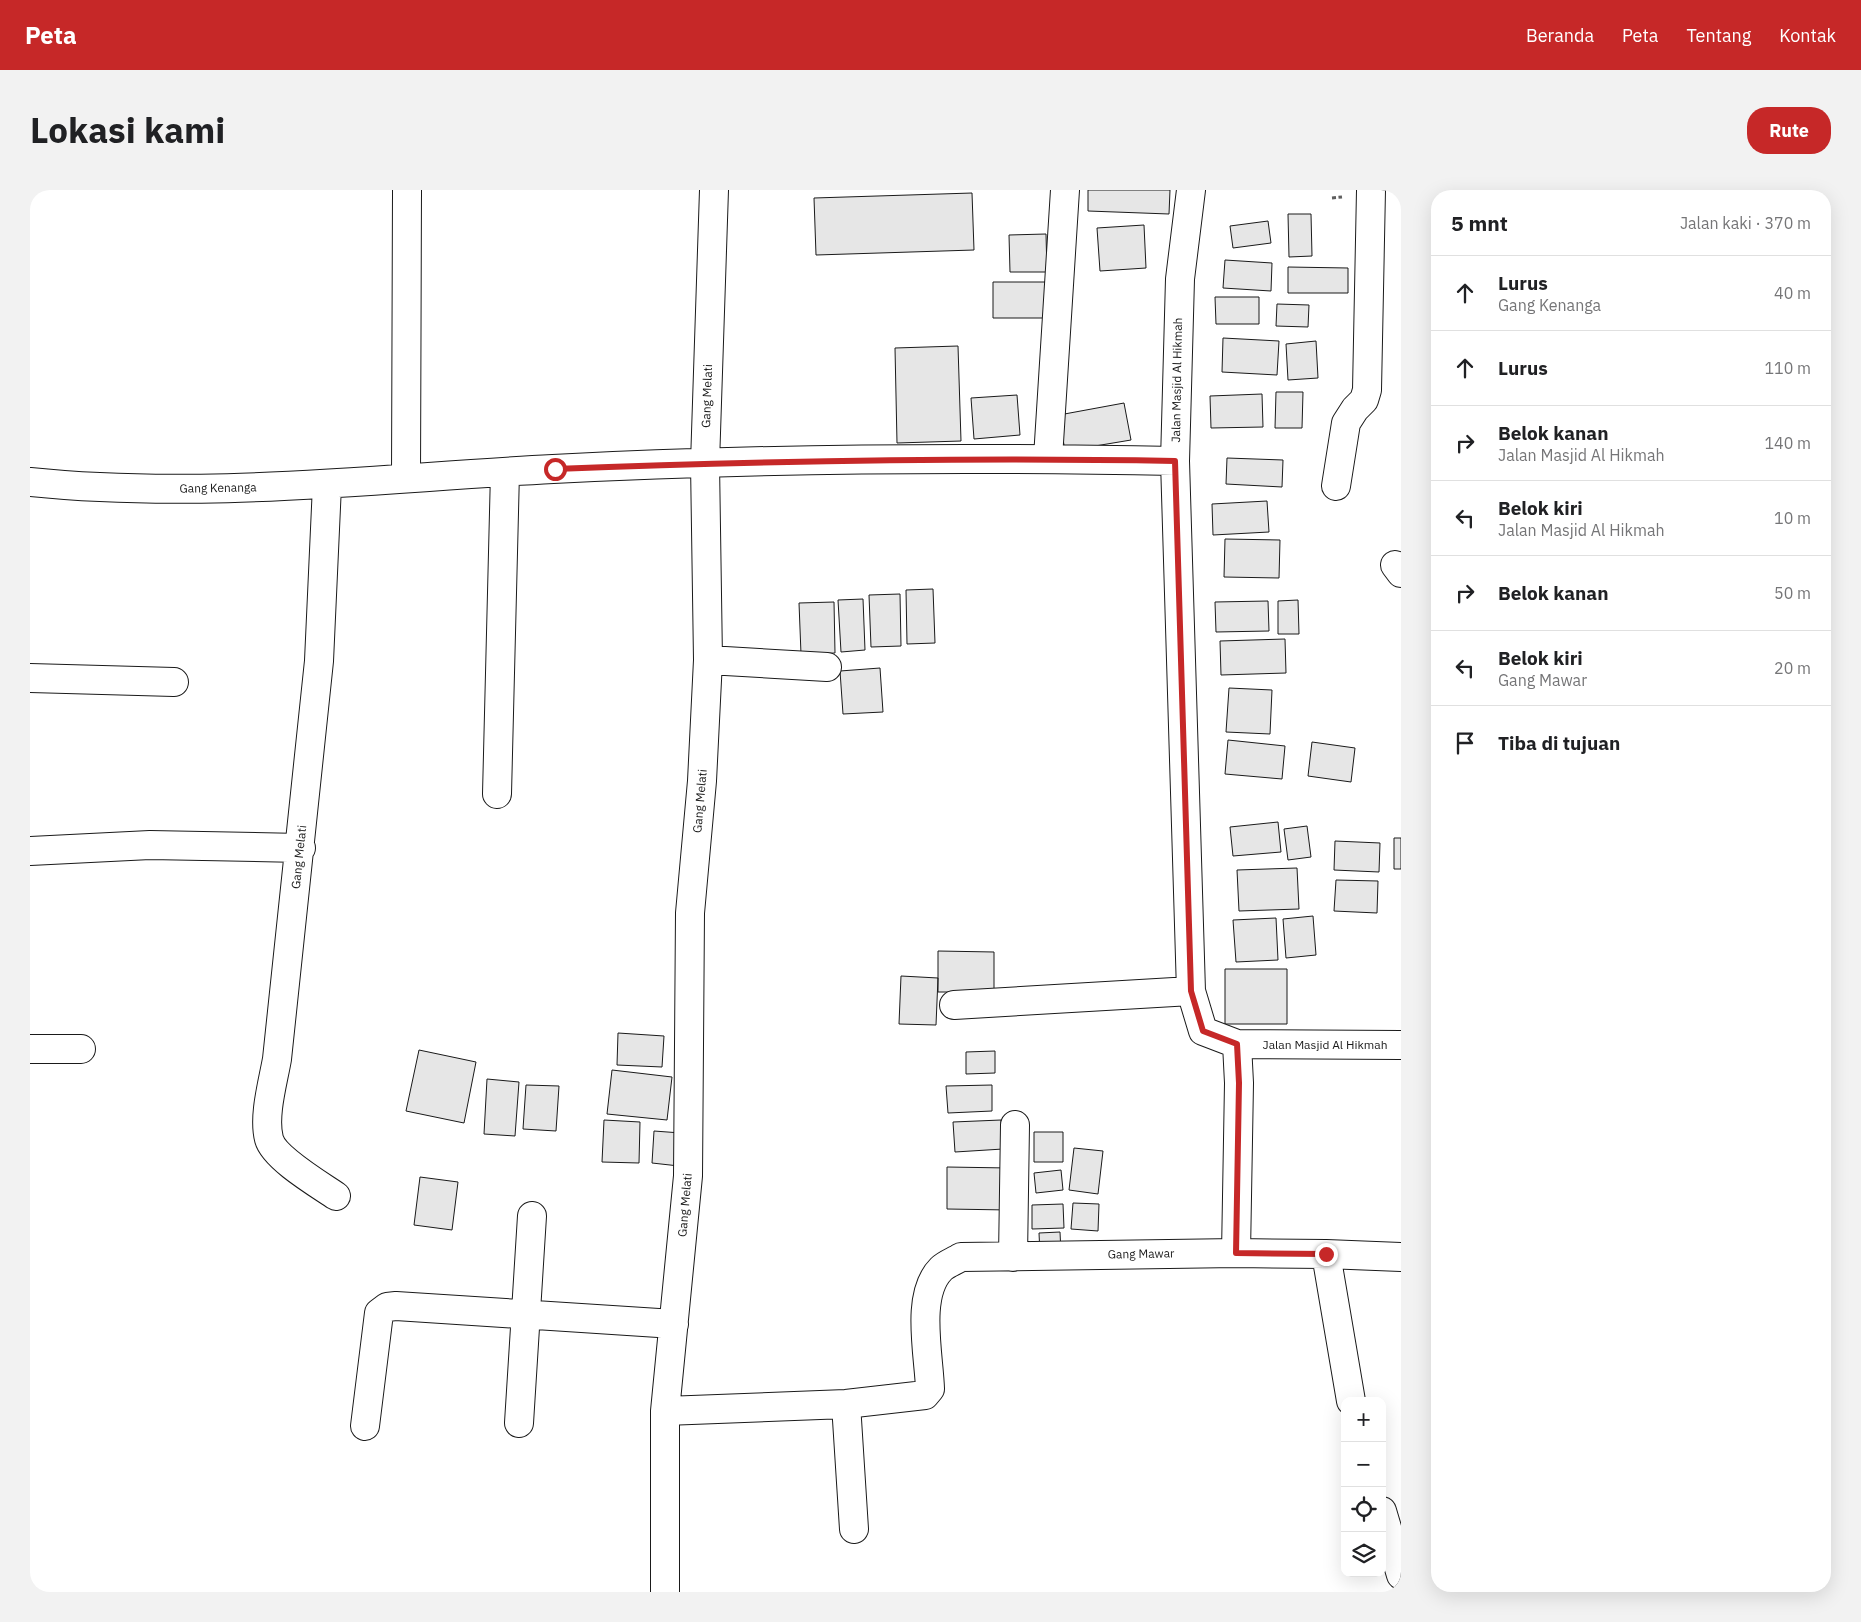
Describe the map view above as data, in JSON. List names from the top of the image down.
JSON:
{
  "streets": {
    "street": [
      "Jalan Masjid Al Hikmah",
      "Gang Melati",
      "Gang Kenanga",
      "Gang Mawar"
    ]
  },
  "crossings": [
    ["Jalan Masjid Al Hikmah", "Gang Kenanga"],
    ["Gang Melati", "Gang Kenanga"],
    ["Gang Melati", "Gang Mawar"]
  ],
  "page": {
    "header": "Peta",
    "nav": [
      "Beranda",
      "Peta",
      "Tentang",
      "Kontak"
    ],
    "title": "Lokasi kami",
    "buttons": "Rute",
    "heading": ["5 mnt", "Jalan kaki · 370 m"],
    "list": [
      ["Lurus", "Gang Kenanga", "40 m"],
      ["Lurus", "110 m"],
      ["Belok kanan", "Jalan Masjid Al Hikmah", "140 m"],
      ["Belok kiri", "Jalan Masjid Al Hikmah", "10 m"],
      ["Belok kanan", "50 m"],
      ["Belok kiri", "Gang Mawar", "20 m"],
      "Tiba di tujuan"
    ],
    "map_buttons": ["+", "−"]
  }
}
